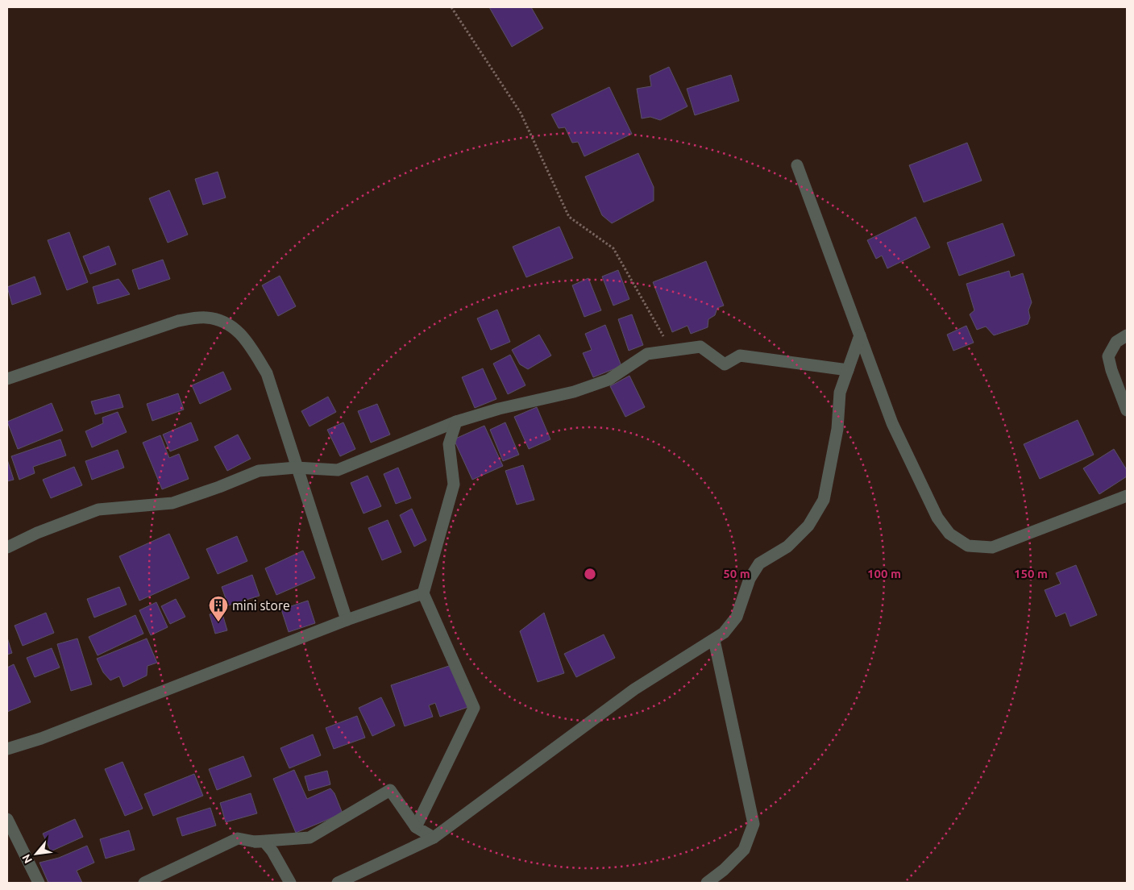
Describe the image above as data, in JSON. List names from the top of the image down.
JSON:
{
  "places": {
    "building": ["mini store"]
  },
  "north": "bottom left",
  "rings": ["50 m", "100 m", "150 m"]
}
